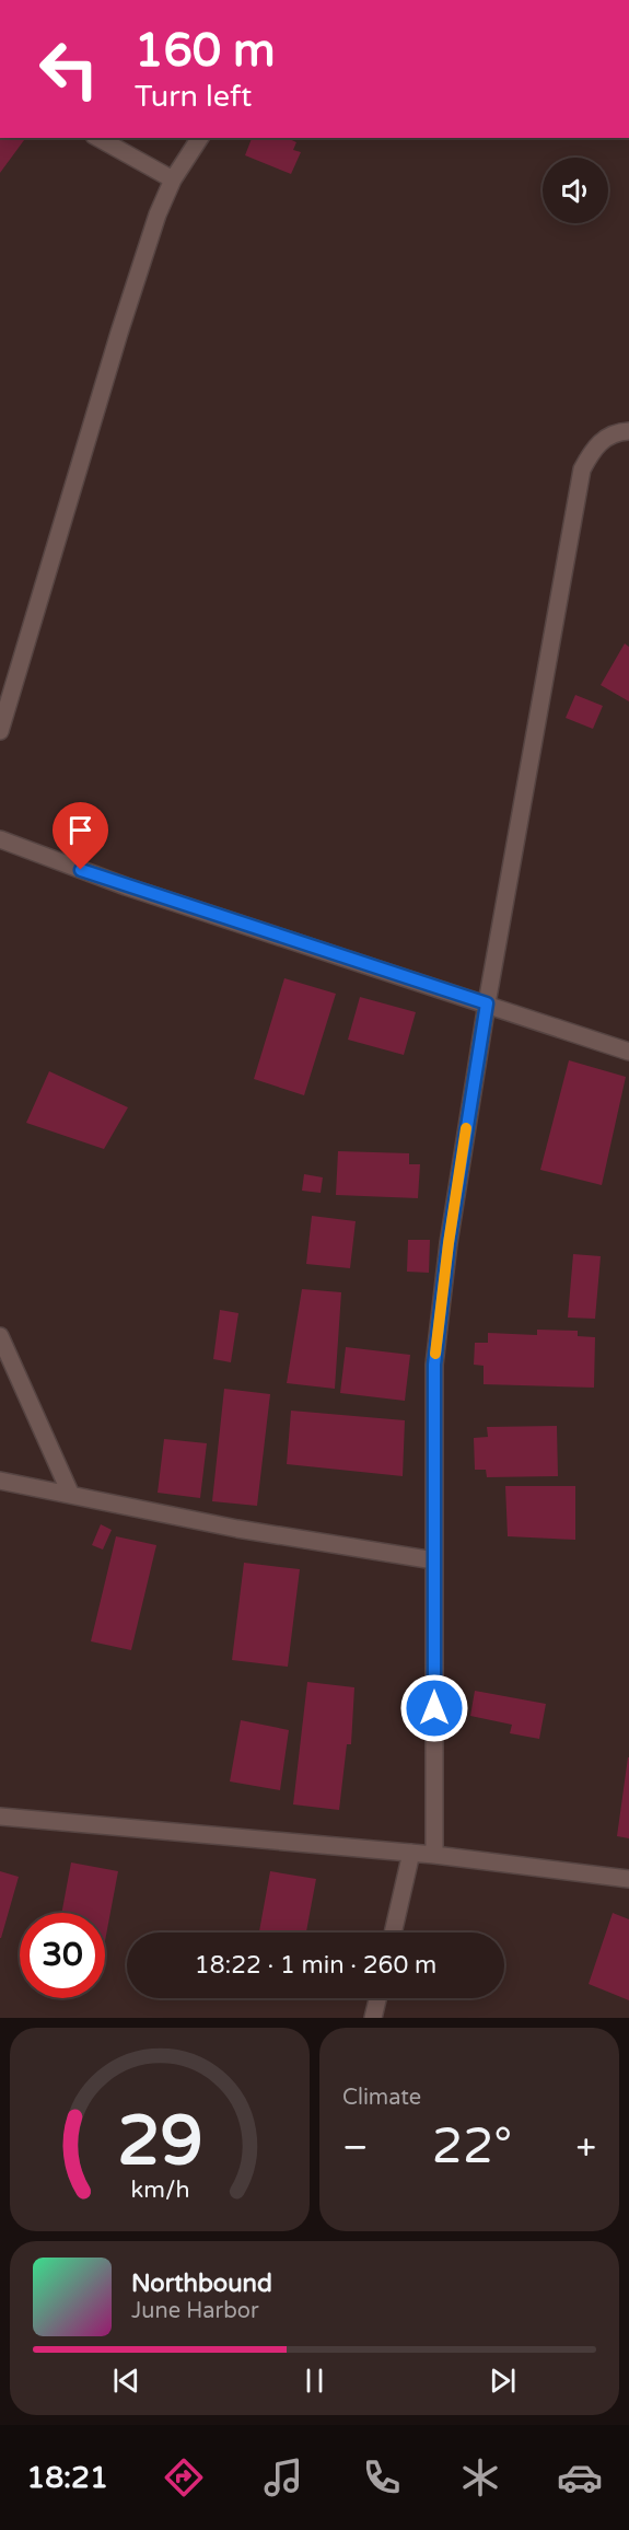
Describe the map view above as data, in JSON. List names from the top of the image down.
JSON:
{
  "page": {
    "turn": ["160 m", "Turn left"],
    "limit": "30",
    "trip": "18:22 · 1 min · 260 m",
    "tile": "Climate",
    "heat": ["−", "22°", "+"],
    "song": ["Northbound", "June Harbor"],
    "tabs": "18:21",
    "gauge": ["29", "km/h"]
  }
}
